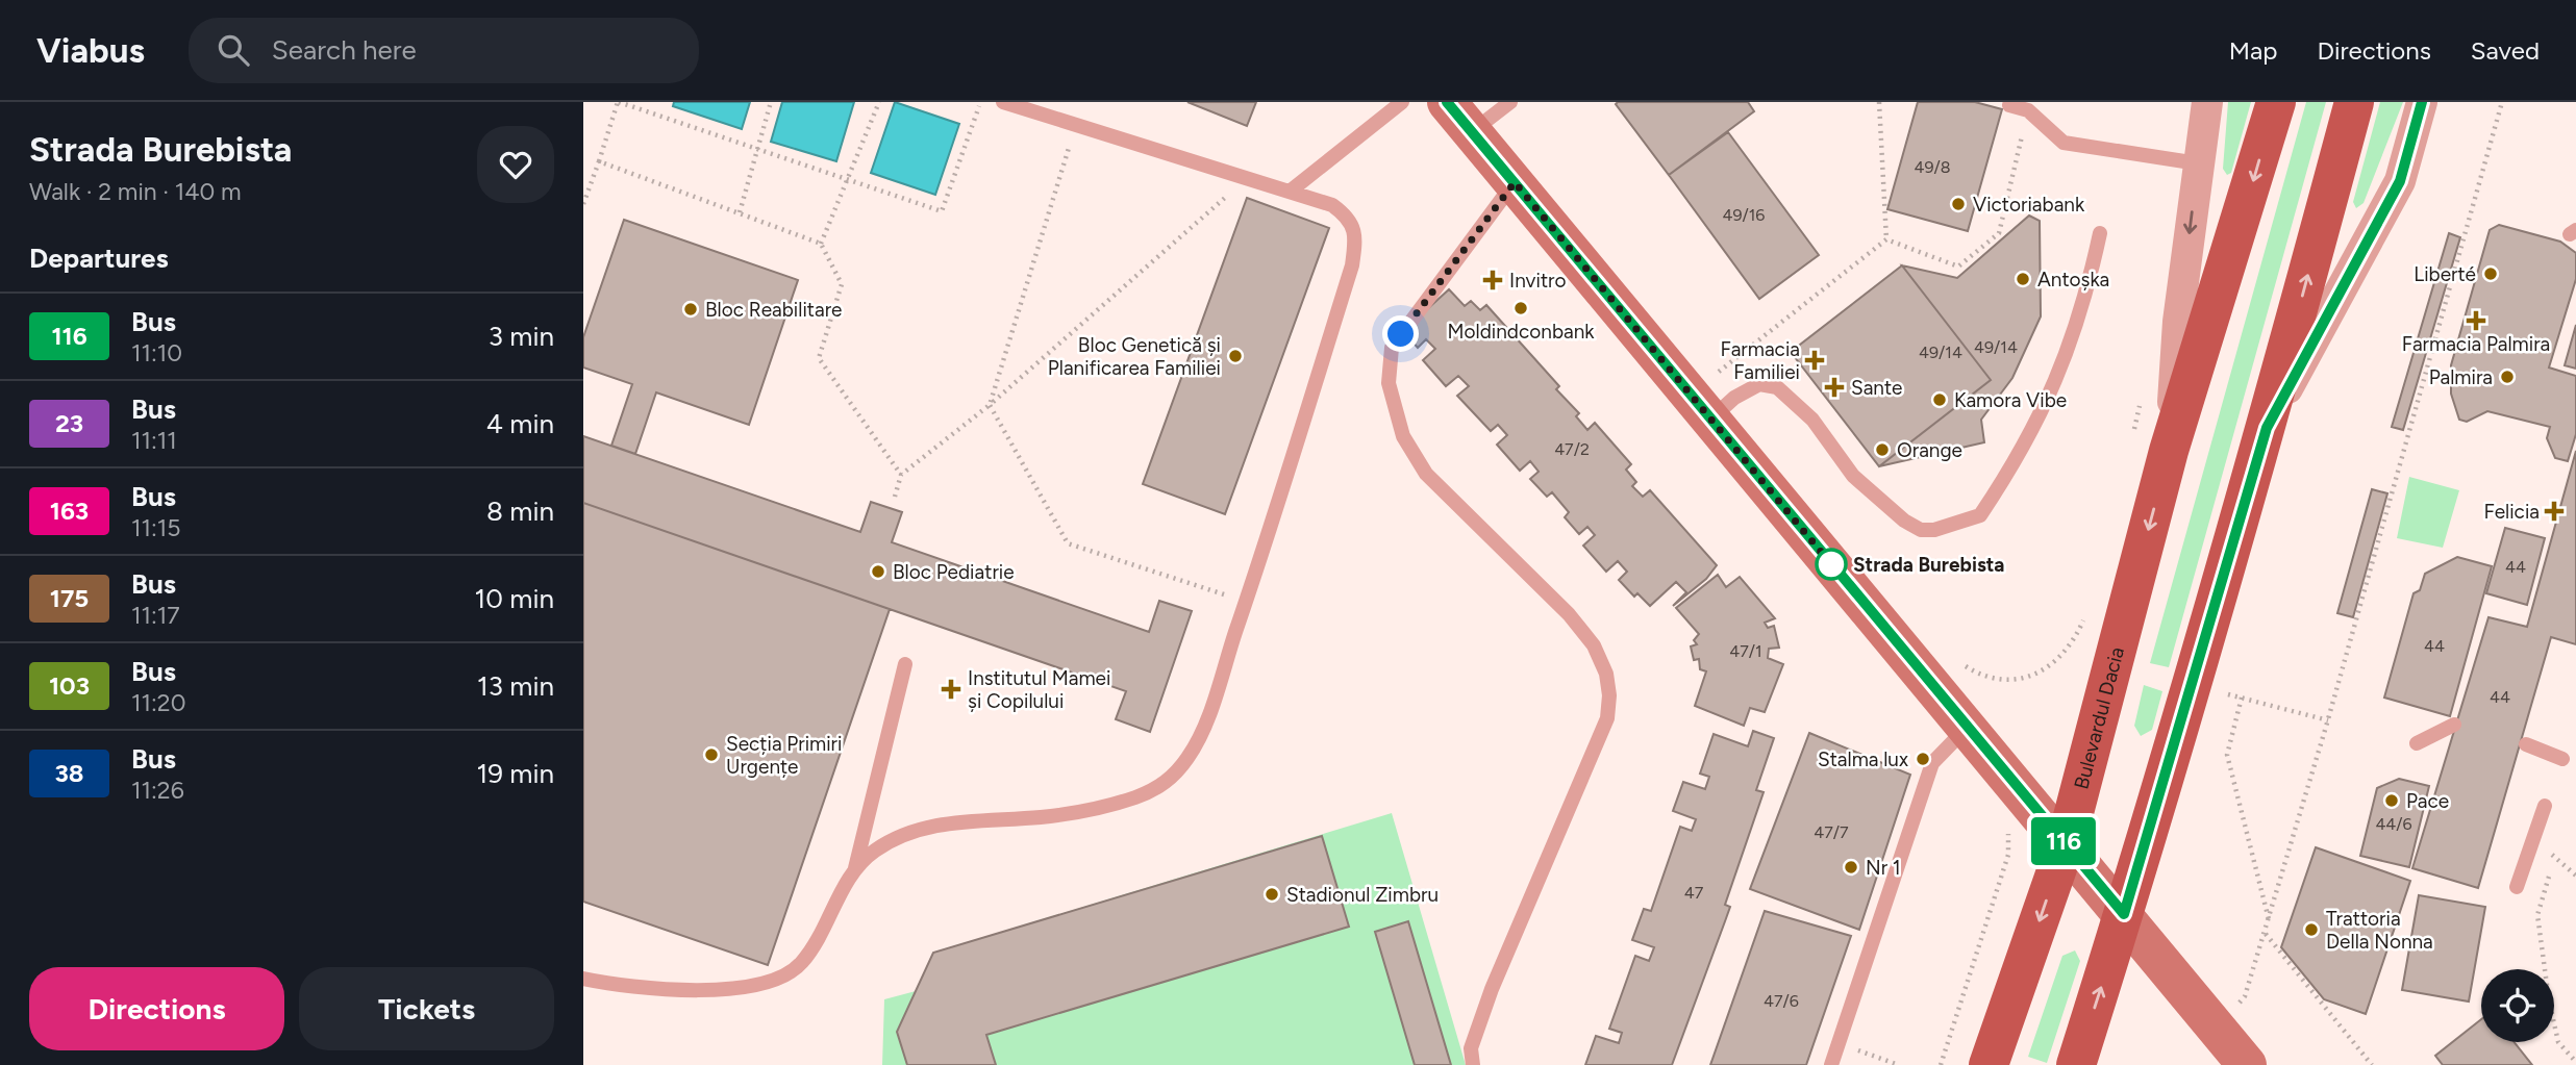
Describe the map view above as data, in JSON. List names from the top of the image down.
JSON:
{
  "streets": {
    "main road": ["Bulevardul Dacia"]
  },
  "one_way": ["Bulevardul Dacia"],
  "places": {
    "other": [
      "Victoriabank",
      "Liberté",
      "Antoșka",
      "Moldindconbank",
      "Bloc Reabilitare",
      "Bloc Genetică și Planificarea Familiei",
      "Palmira",
      "Kamora Vibe",
      "Orange",
      "Strada Burebista",
      "Bloc Pediatrie",
      "Secția Primiri Urgențe",
      "Stalma lux",
      "Pace",
      "Nr 1",
      "Stadionul Zimbru",
      "Trattoria Della Nonna"
    ],
    "health": [
      "Invitro",
      "Farmacia Palmira",
      "Farmacia Familiei",
      "Sante",
      "Felicia",
      "Institutul Mamei și Copilului"
    ]
  },
  "lines": ["bus line 116"],
  "house_numbers": [
    "49/8",
    "49/16",
    "49/14",
    "49/14",
    "47/2",
    "44",
    "44",
    "47/1",
    "44",
    "44/6",
    "47/7",
    "47",
    "47/6"
  ],
  "page": {
    "header": "Viabus",
    "search": "Search here",
    "nav": ["Map", "Directions", "Saved"],
    "heading": [
      ["Strada Burebista", "Walk · 2 min · 140 m"],
      "Departures"
    ],
    "on_map": "116",
    "list": [
      {
        "mark": "116",
        "name": "Bus",
        "note": "11:10",
        "value": "3 min"
      },
      {
        "mark": "23",
        "name": "Bus",
        "note": "11:11",
        "value": "4 min"
      },
      {
        "mark": "163",
        "name": "Bus",
        "note": "11:15",
        "value": "8 min"
      },
      {
        "mark": "175",
        "name": "Bus",
        "note": "11:17",
        "value": "10 min"
      },
      {
        "mark": "103",
        "name": "Bus",
        "note": "11:20",
        "value": "13 min"
      },
      {
        "mark": "38",
        "name": "Bus",
        "note": "11:26",
        "value": "19 min"
      }
    ],
    "buttons": ["Directions", "Tickets"]
  }
}
